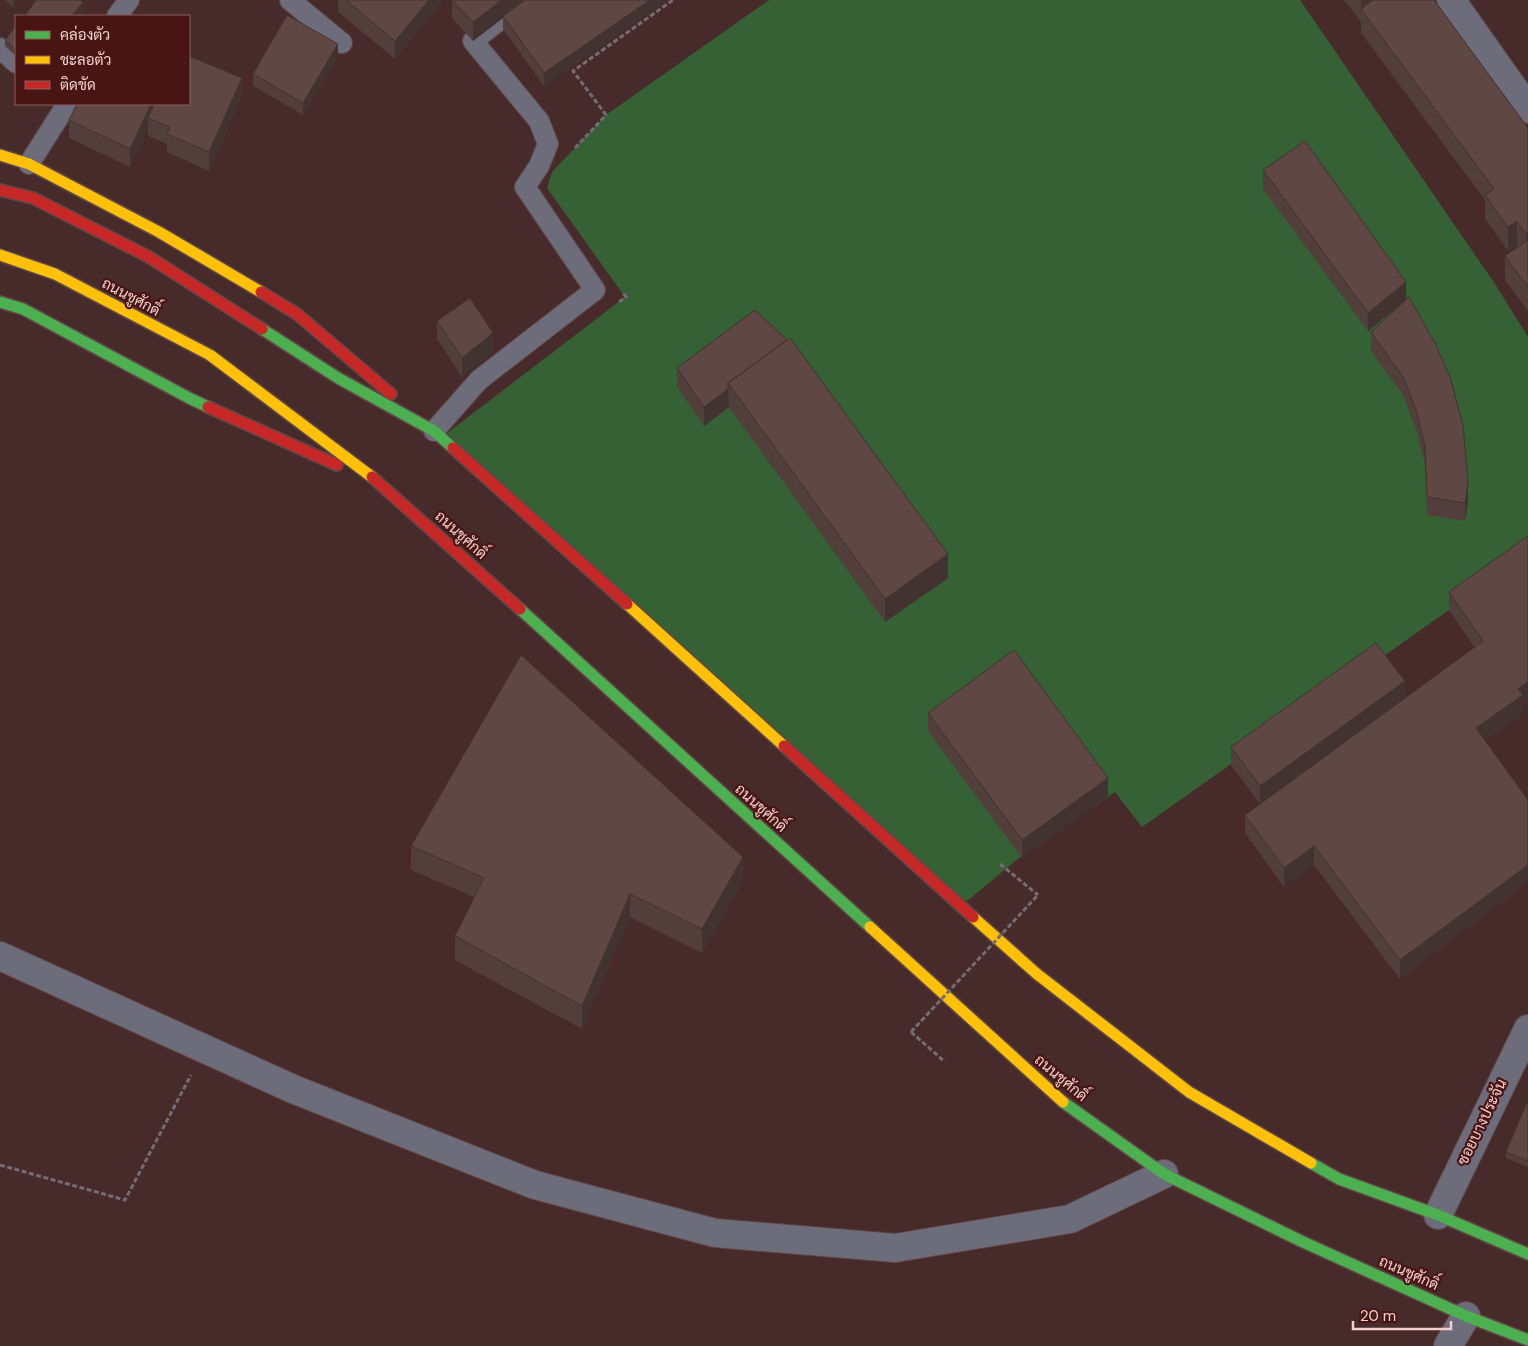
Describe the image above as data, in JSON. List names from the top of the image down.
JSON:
{
  "streets": {
    "main road": ["ถนนชูศักดิ์"],
    "street": ["ซอยบางประจัน"]
  },
  "legend": ["คล่องตัว", "ชะลอตัว", "ติดขัด"],
  "scale_bar": "20 m"
}
